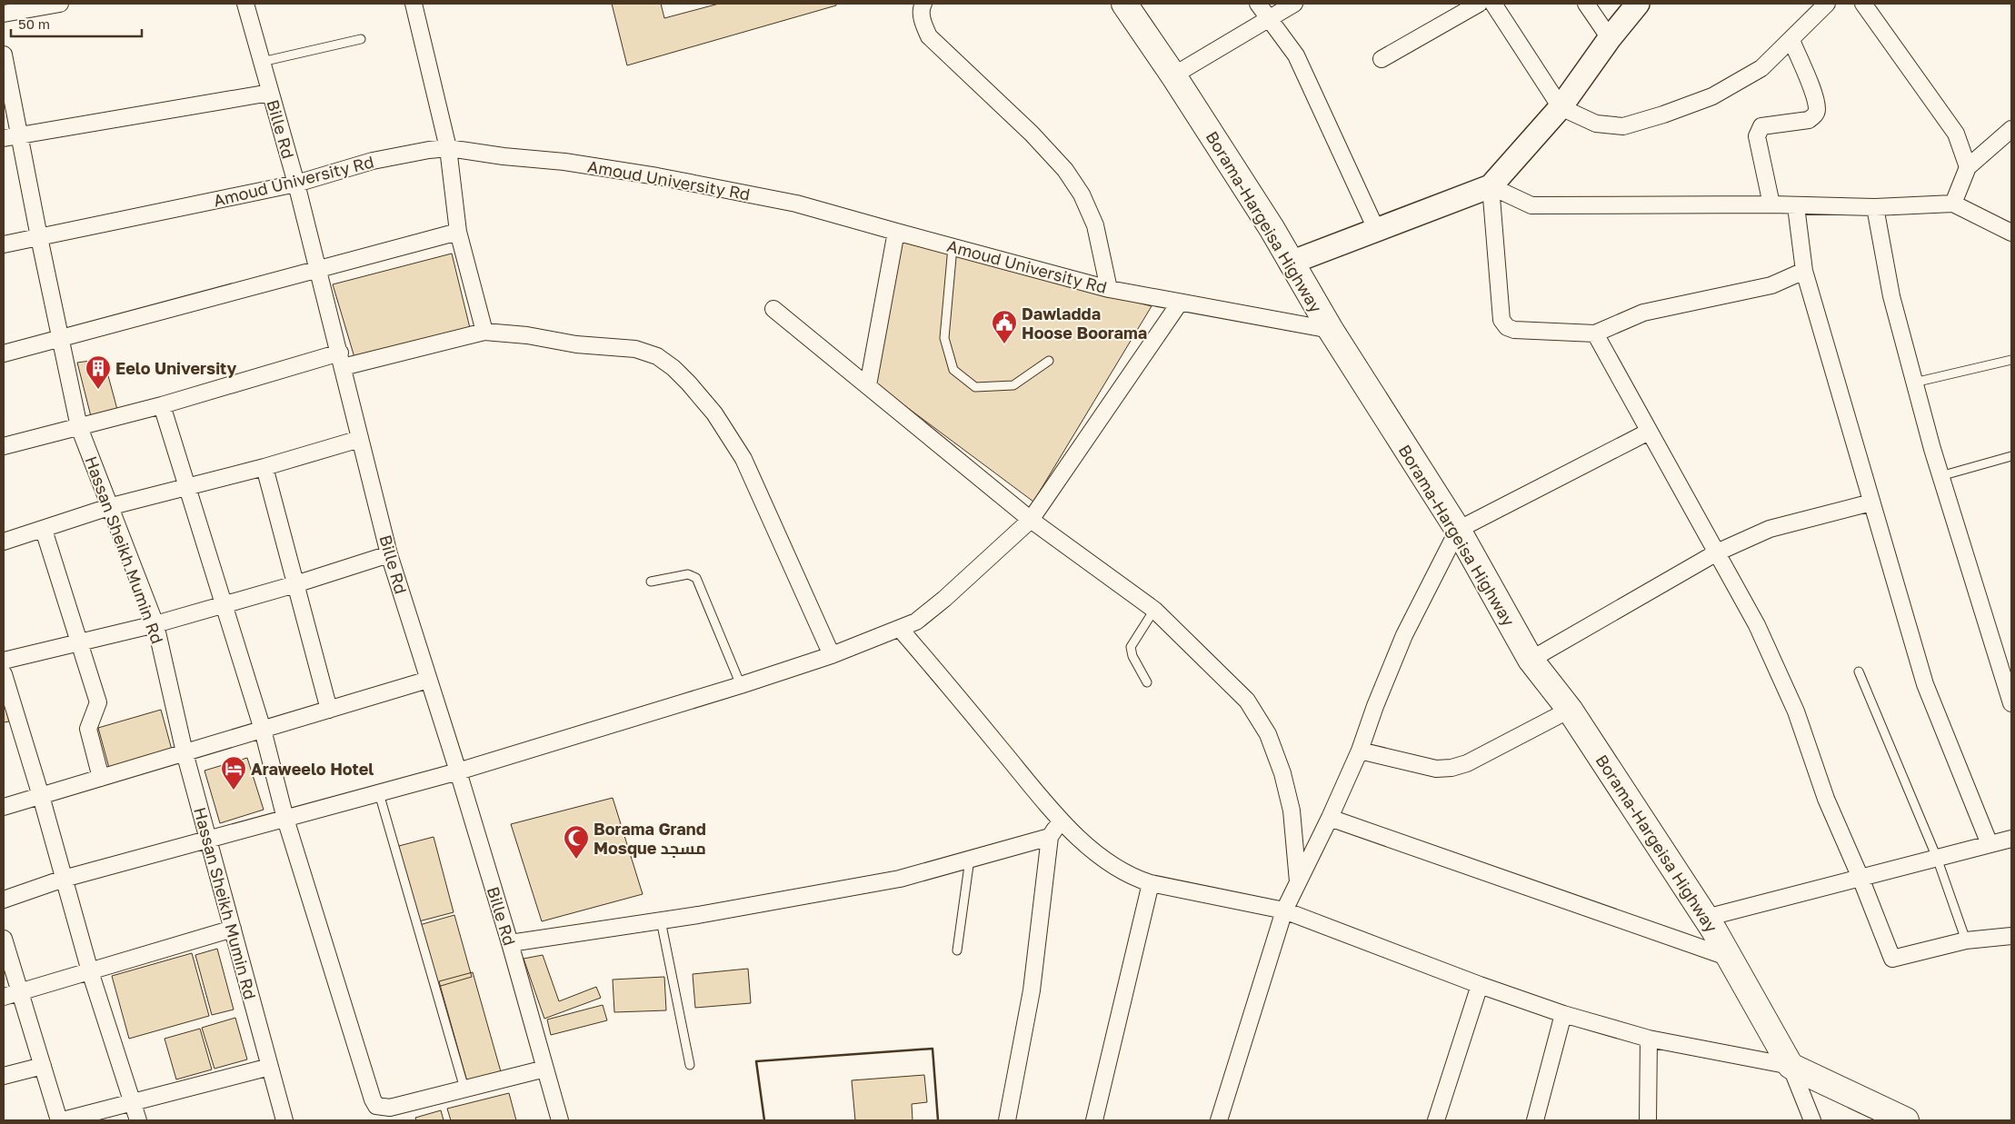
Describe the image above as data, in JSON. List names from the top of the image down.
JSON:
{
  "streets": {
    "highway": ["Borama-Hargeisa Highway"],
    "street": ["Bille Rd", "Amoud University Rd", "Hassan Sheikh Mumin Rd"]
  },
  "crossings": [
    ["Bille Rd", "Amoud University Rd"],
    ["Amoud University Rd", "Borama-Hargeisa Highway"],
    ["Amoud University Rd", "Hassan Sheikh Mumin Rd"]
  ],
  "places": {
    "public building": ["Dawladda Hoose Boorama"],
    "building": ["Eelo University"],
    "hotel": ["Araweelo Hotel"],
    "mosque": ["Borama Grand Mosque مسجد"]
  },
  "scale_bar": "50 m"
}
